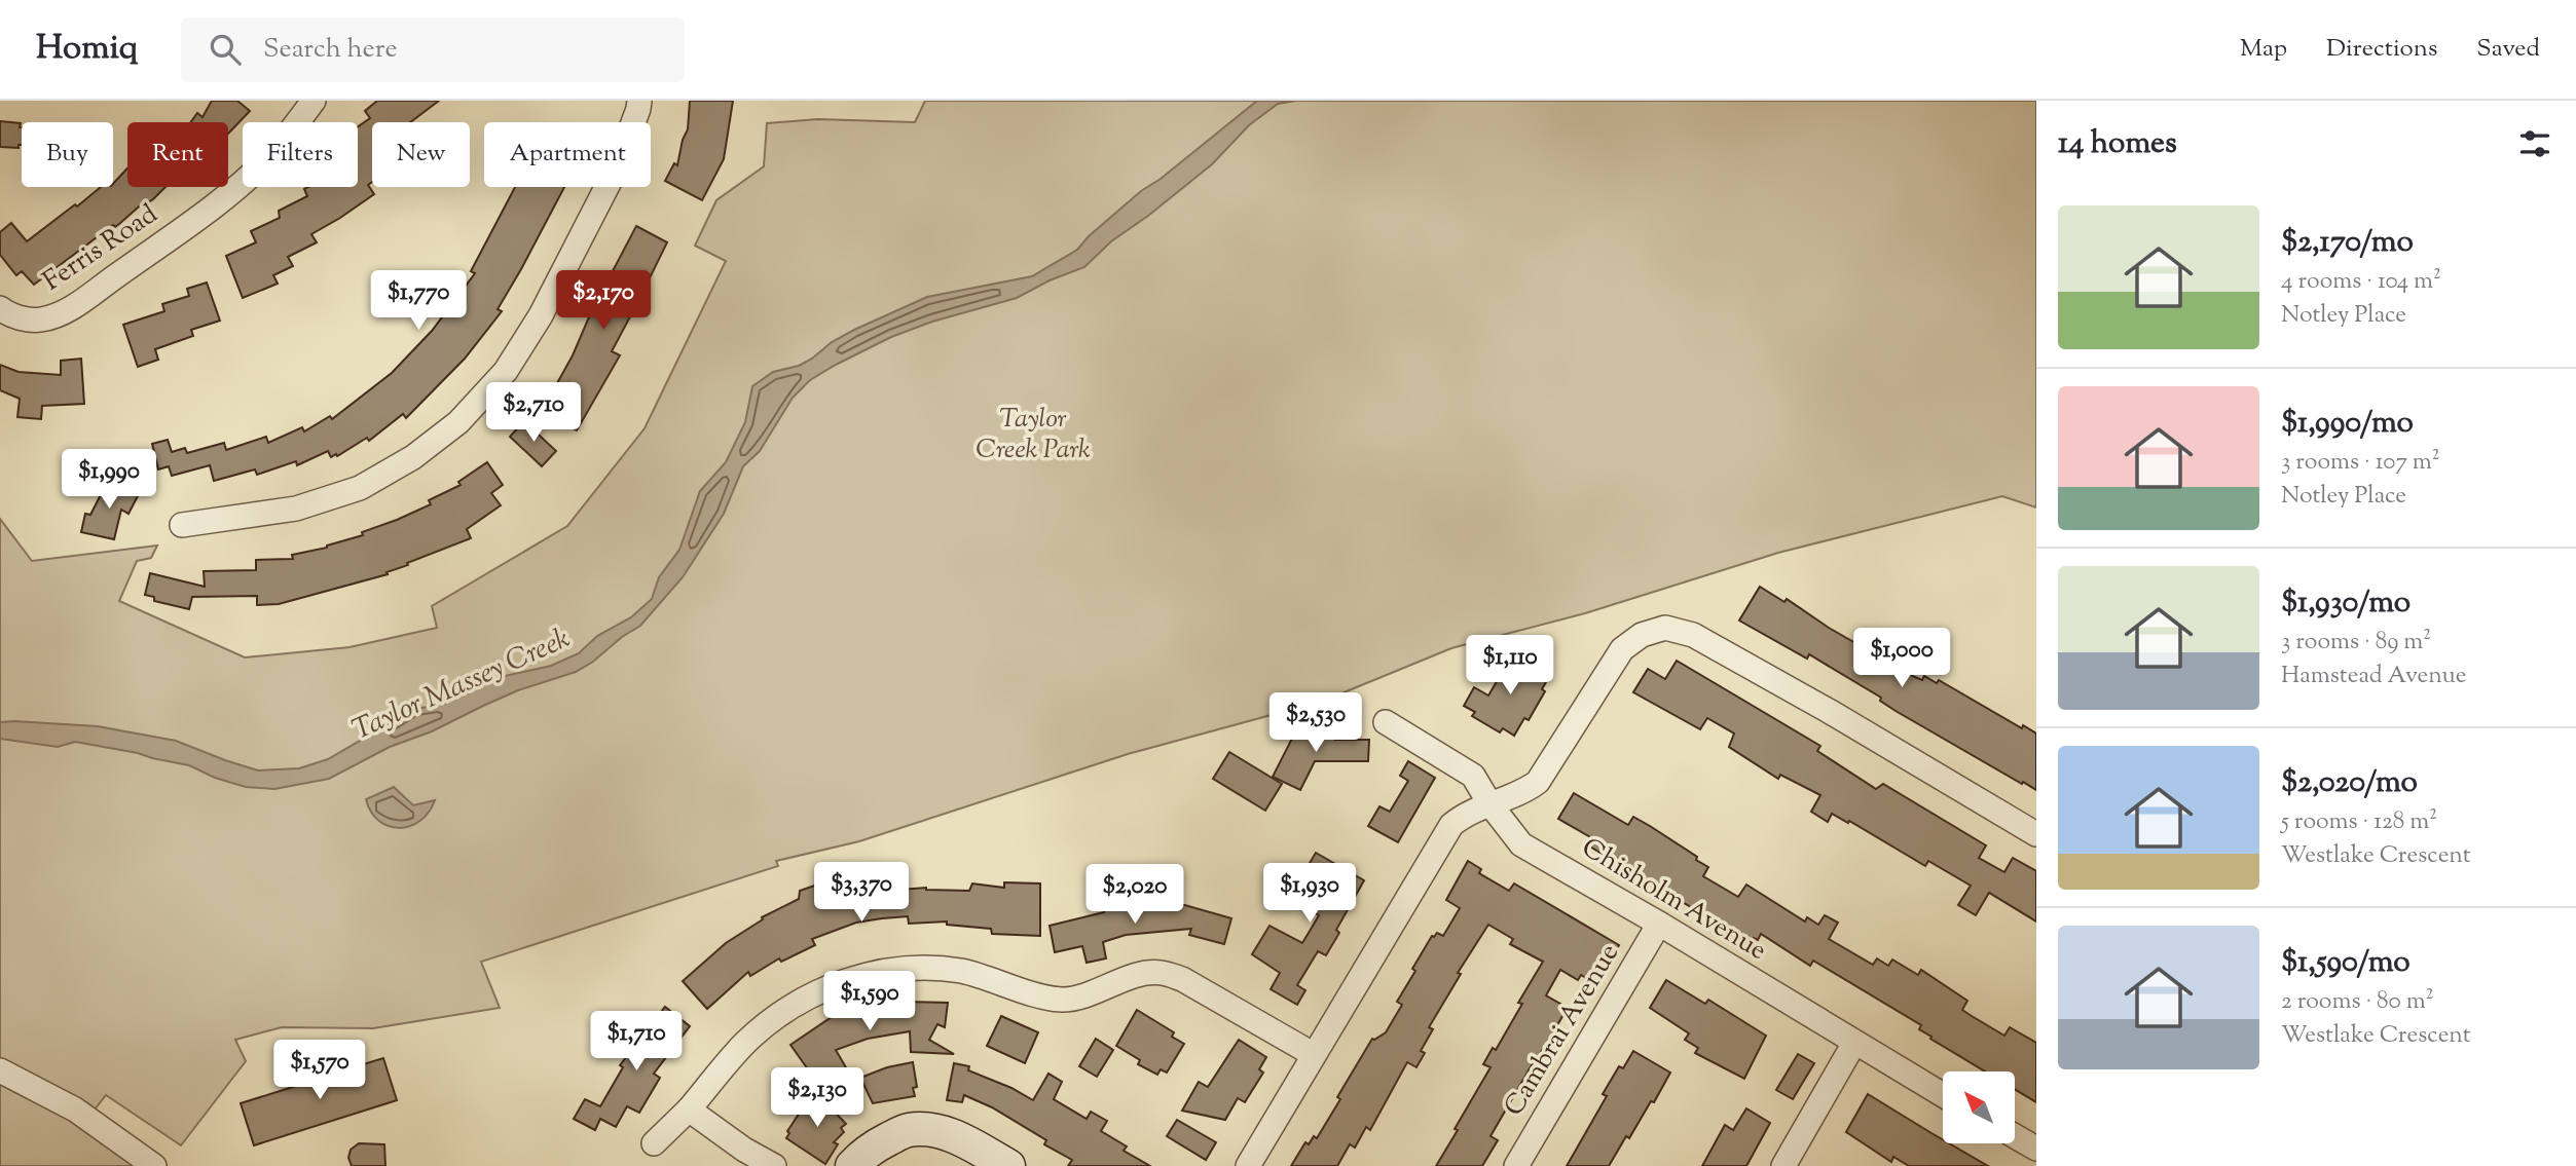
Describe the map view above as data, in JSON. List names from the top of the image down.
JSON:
{
  "streets": {
    "street": ["Ferris Road", "Chisholm Avenue", "Cambrai Avenue"]
  },
  "crossings": [
    ["Chisholm Avenue", "Cambrai Avenue"]
  ],
  "water": ["Taylor Massey Creek"],
  "parks": ["Taylor Creek Park"],
  "north": "top left",
  "page": {
    "header": "Homiq",
    "search": "Search here",
    "nav": ["Map", "Directions", "Saved"],
    "heading": "14 homes",
    "chip": [
      "Buy",
      "Rent",
      "Filters",
      "New",
      "Apartment"
    ],
    "list": [
      {
        "name": "$2,170/mo",
        "note": "4 rooms · 104 m² · Notley Place"
      },
      {
        "name": "$1,990/mo",
        "note": "3 rooms · 107 m² · Notley Place"
      },
      {
        "name": "$1,930/mo",
        "note": "3 rooms · 89 m² · Hamstead Avenue"
      },
      {
        "name": "$2,020/mo",
        "note": "5 rooms · 128 m² · Westlake Crescent"
      },
      {
        "name": "$1,590/mo",
        "note": "2 rooms · 80 m² · Westlake Crescent"
      }
    ],
    "price": [
      "$1,770",
      "$2,170",
      "$2,710",
      "$1,990",
      "$1,000",
      "$1,110",
      "$2,530",
      "$3,370",
      "$1,930",
      "$2,020",
      "$1,590",
      "$1,710",
      "$1,570",
      "$2,130"
    ]
  }
}
